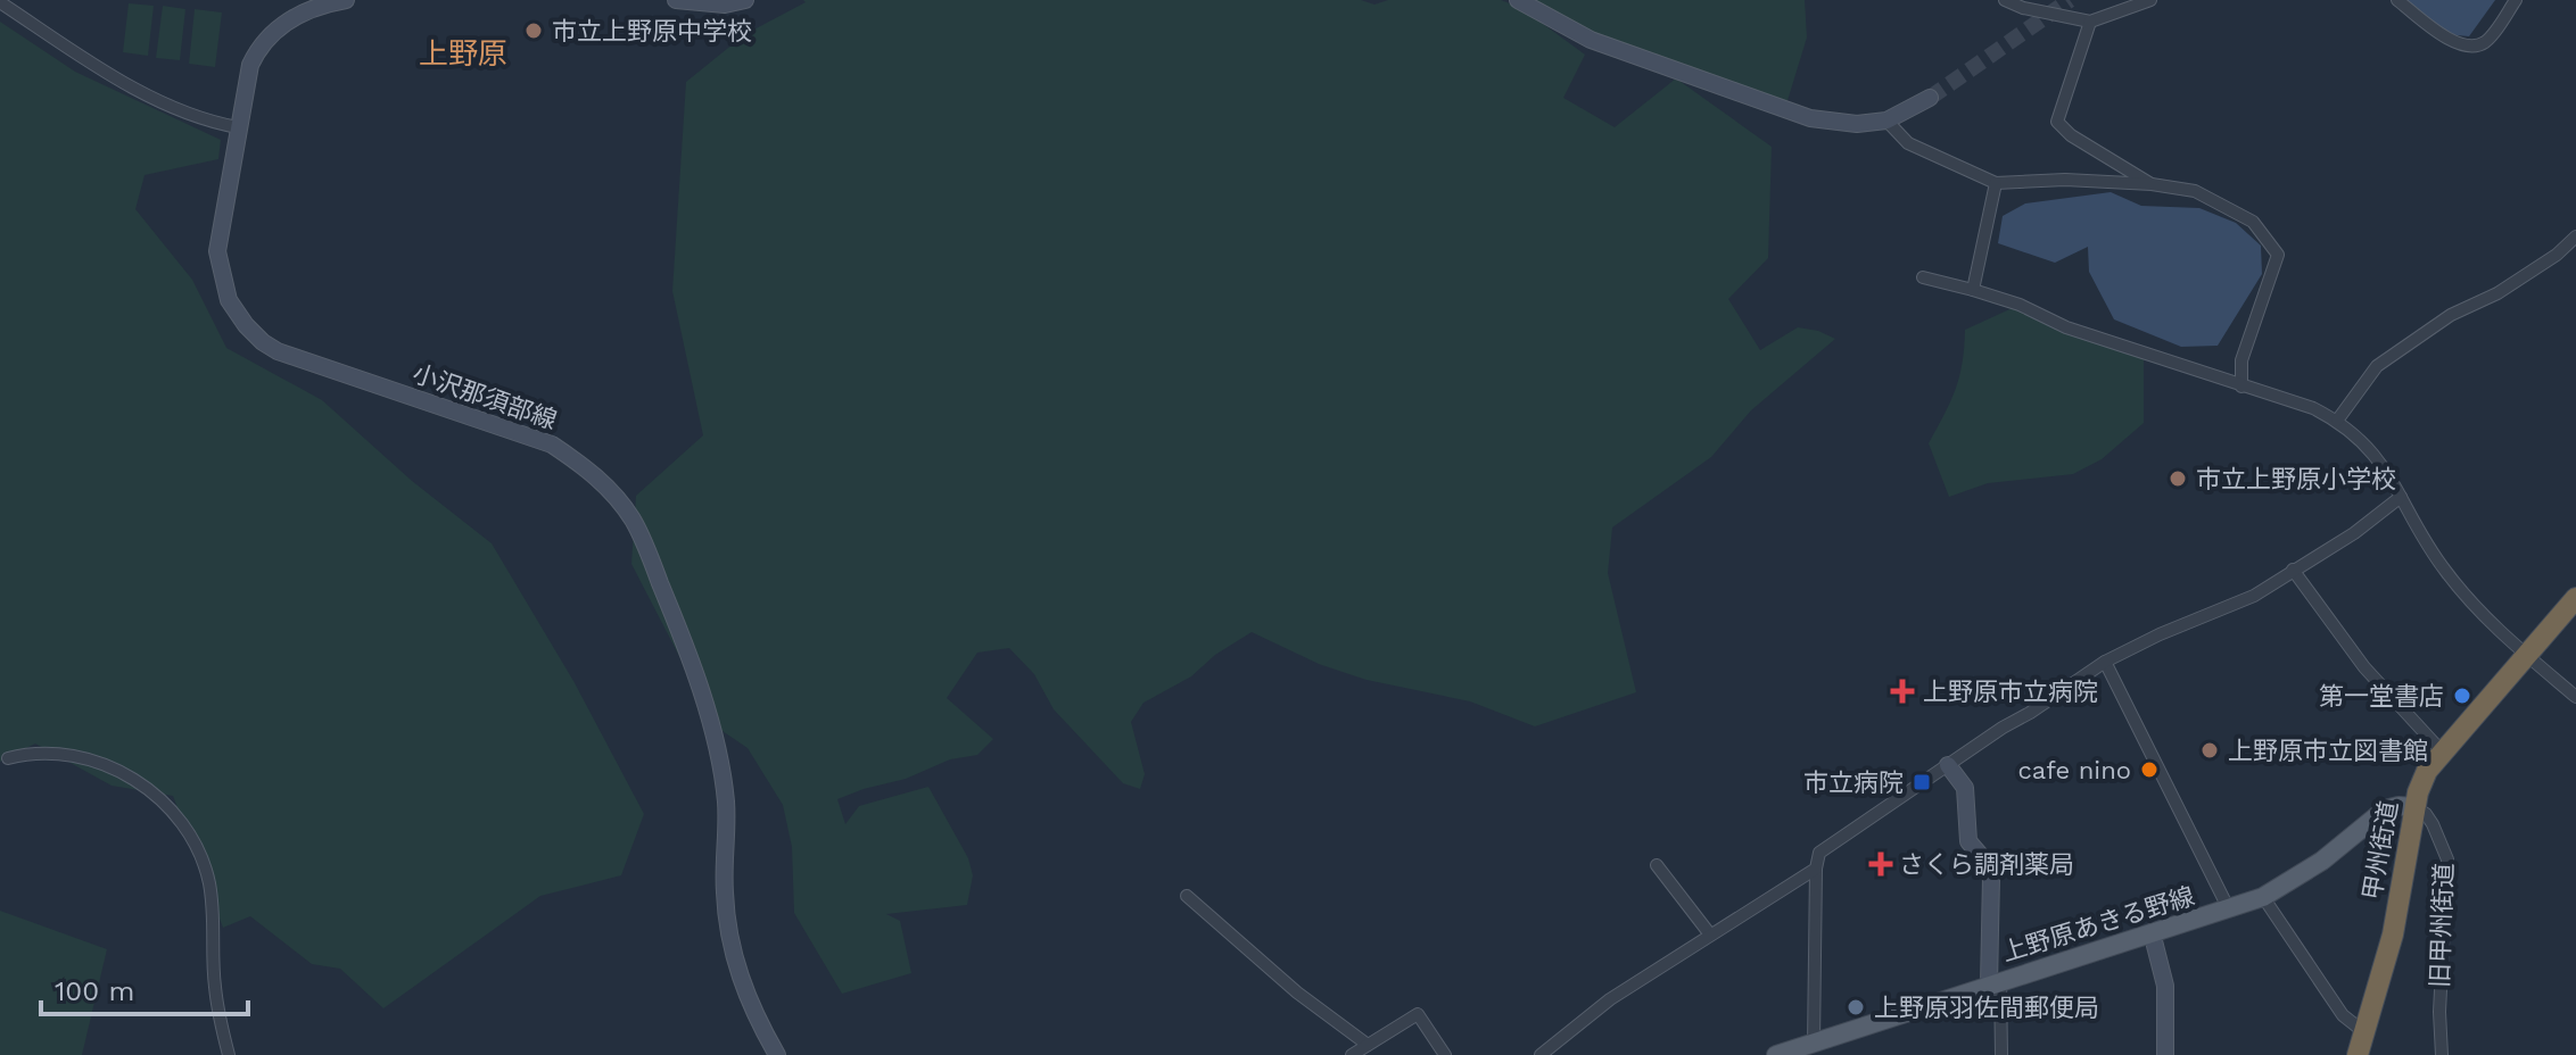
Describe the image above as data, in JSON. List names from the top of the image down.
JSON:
{
  "streets": {
    "highway": ["甲州街道"],
    "main road": ["上野原あきる野線"],
    "street": ["小沢那須部線", "旧甲州街道"]
  },
  "crossings": [
    ["甲州街道", "上野原あきる野線"],
    ["甲州街道", "旧甲州街道"],
    ["上野原あきる野線", "旧甲州街道"]
  ],
  "districts": ["上野原"],
  "places": {
    "other": [
      "市立上野原中学校",
      "市立上野原小学校",
      "第一堂書店",
      "上野原市立図書館",
      "cafe nino",
      "上野原羽佐間郵便局"
    ],
    "health": ["上野原市立病院", "さくら調剤薬局"],
    "transit": ["市立病院"]
  },
  "scale_bar": "100 m"
}
